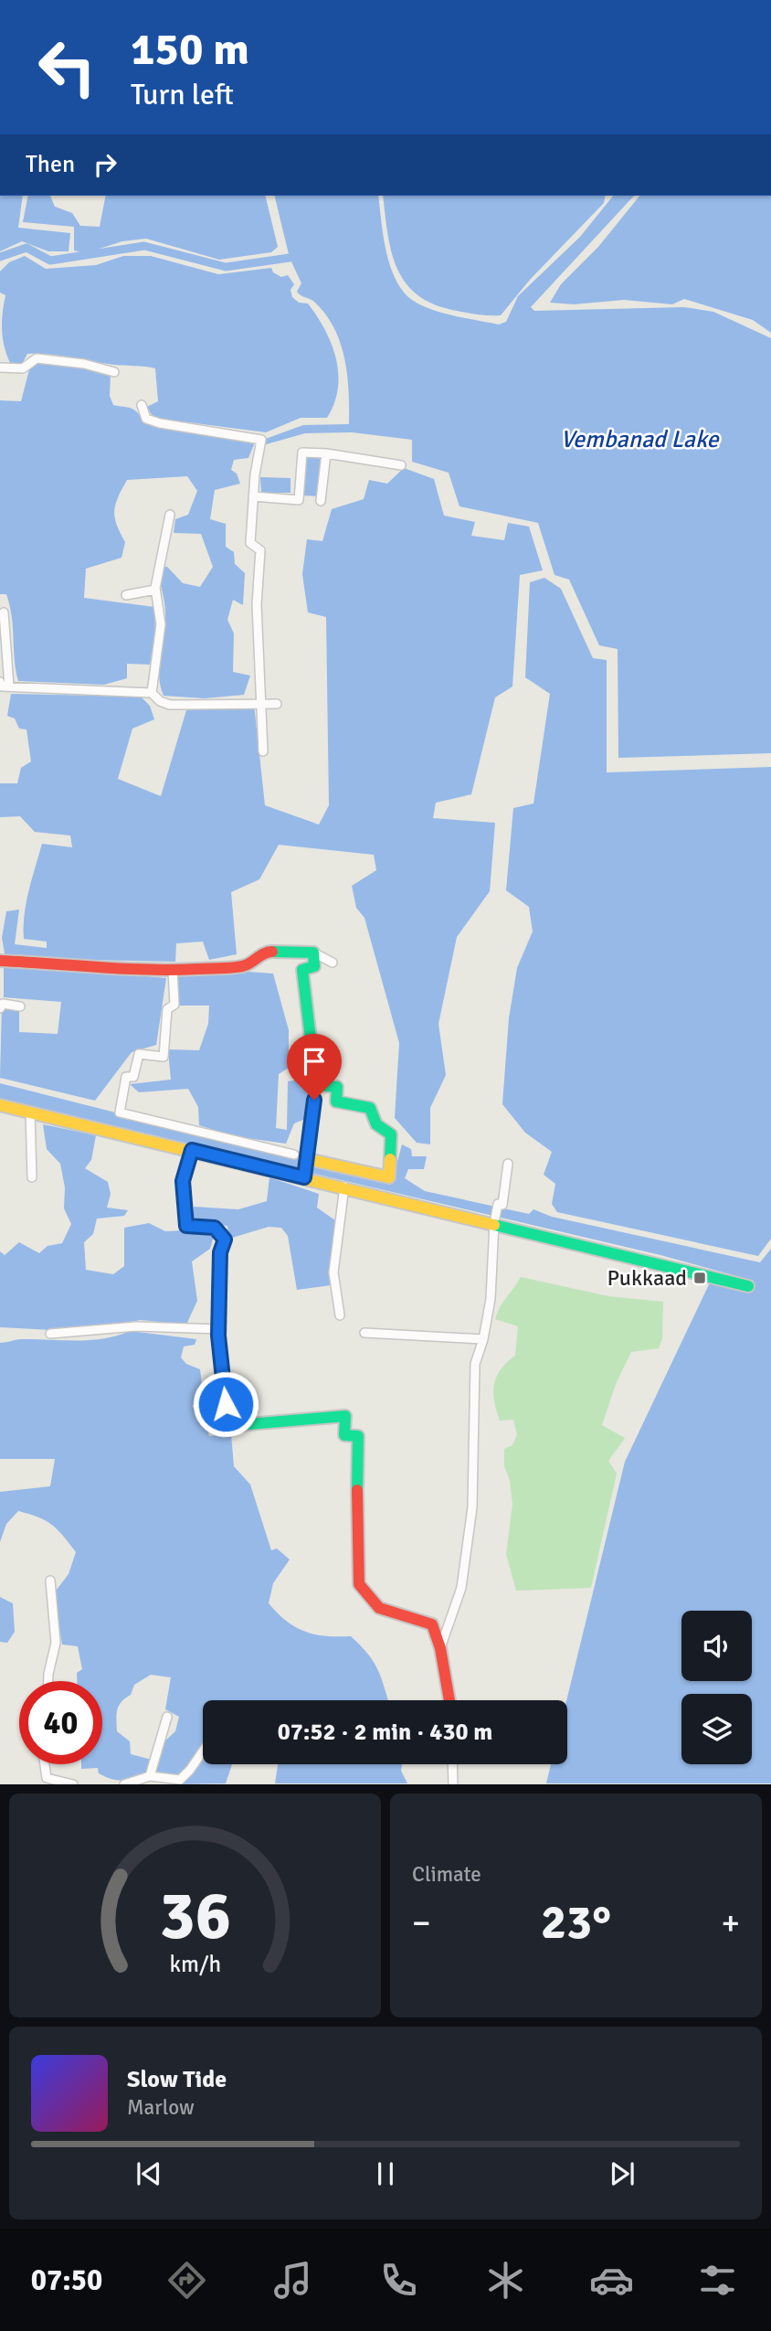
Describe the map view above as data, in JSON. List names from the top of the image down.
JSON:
{
  "water": ["Vembanad Lake"],
  "places": {
    "transit": ["Pukkaad"]
  },
  "page": {
    "turn": ["150 m", "Turn left"],
    "then": "Then",
    "limit": "40",
    "trip": "07:52 · 2 min · 430 m",
    "tile": "Climate",
    "heat": ["−", "23°", "+"],
    "song": ["Slow Tide", "Marlow"],
    "tabs": "07:50",
    "gauge": ["36", "km/h"]
  }
}
